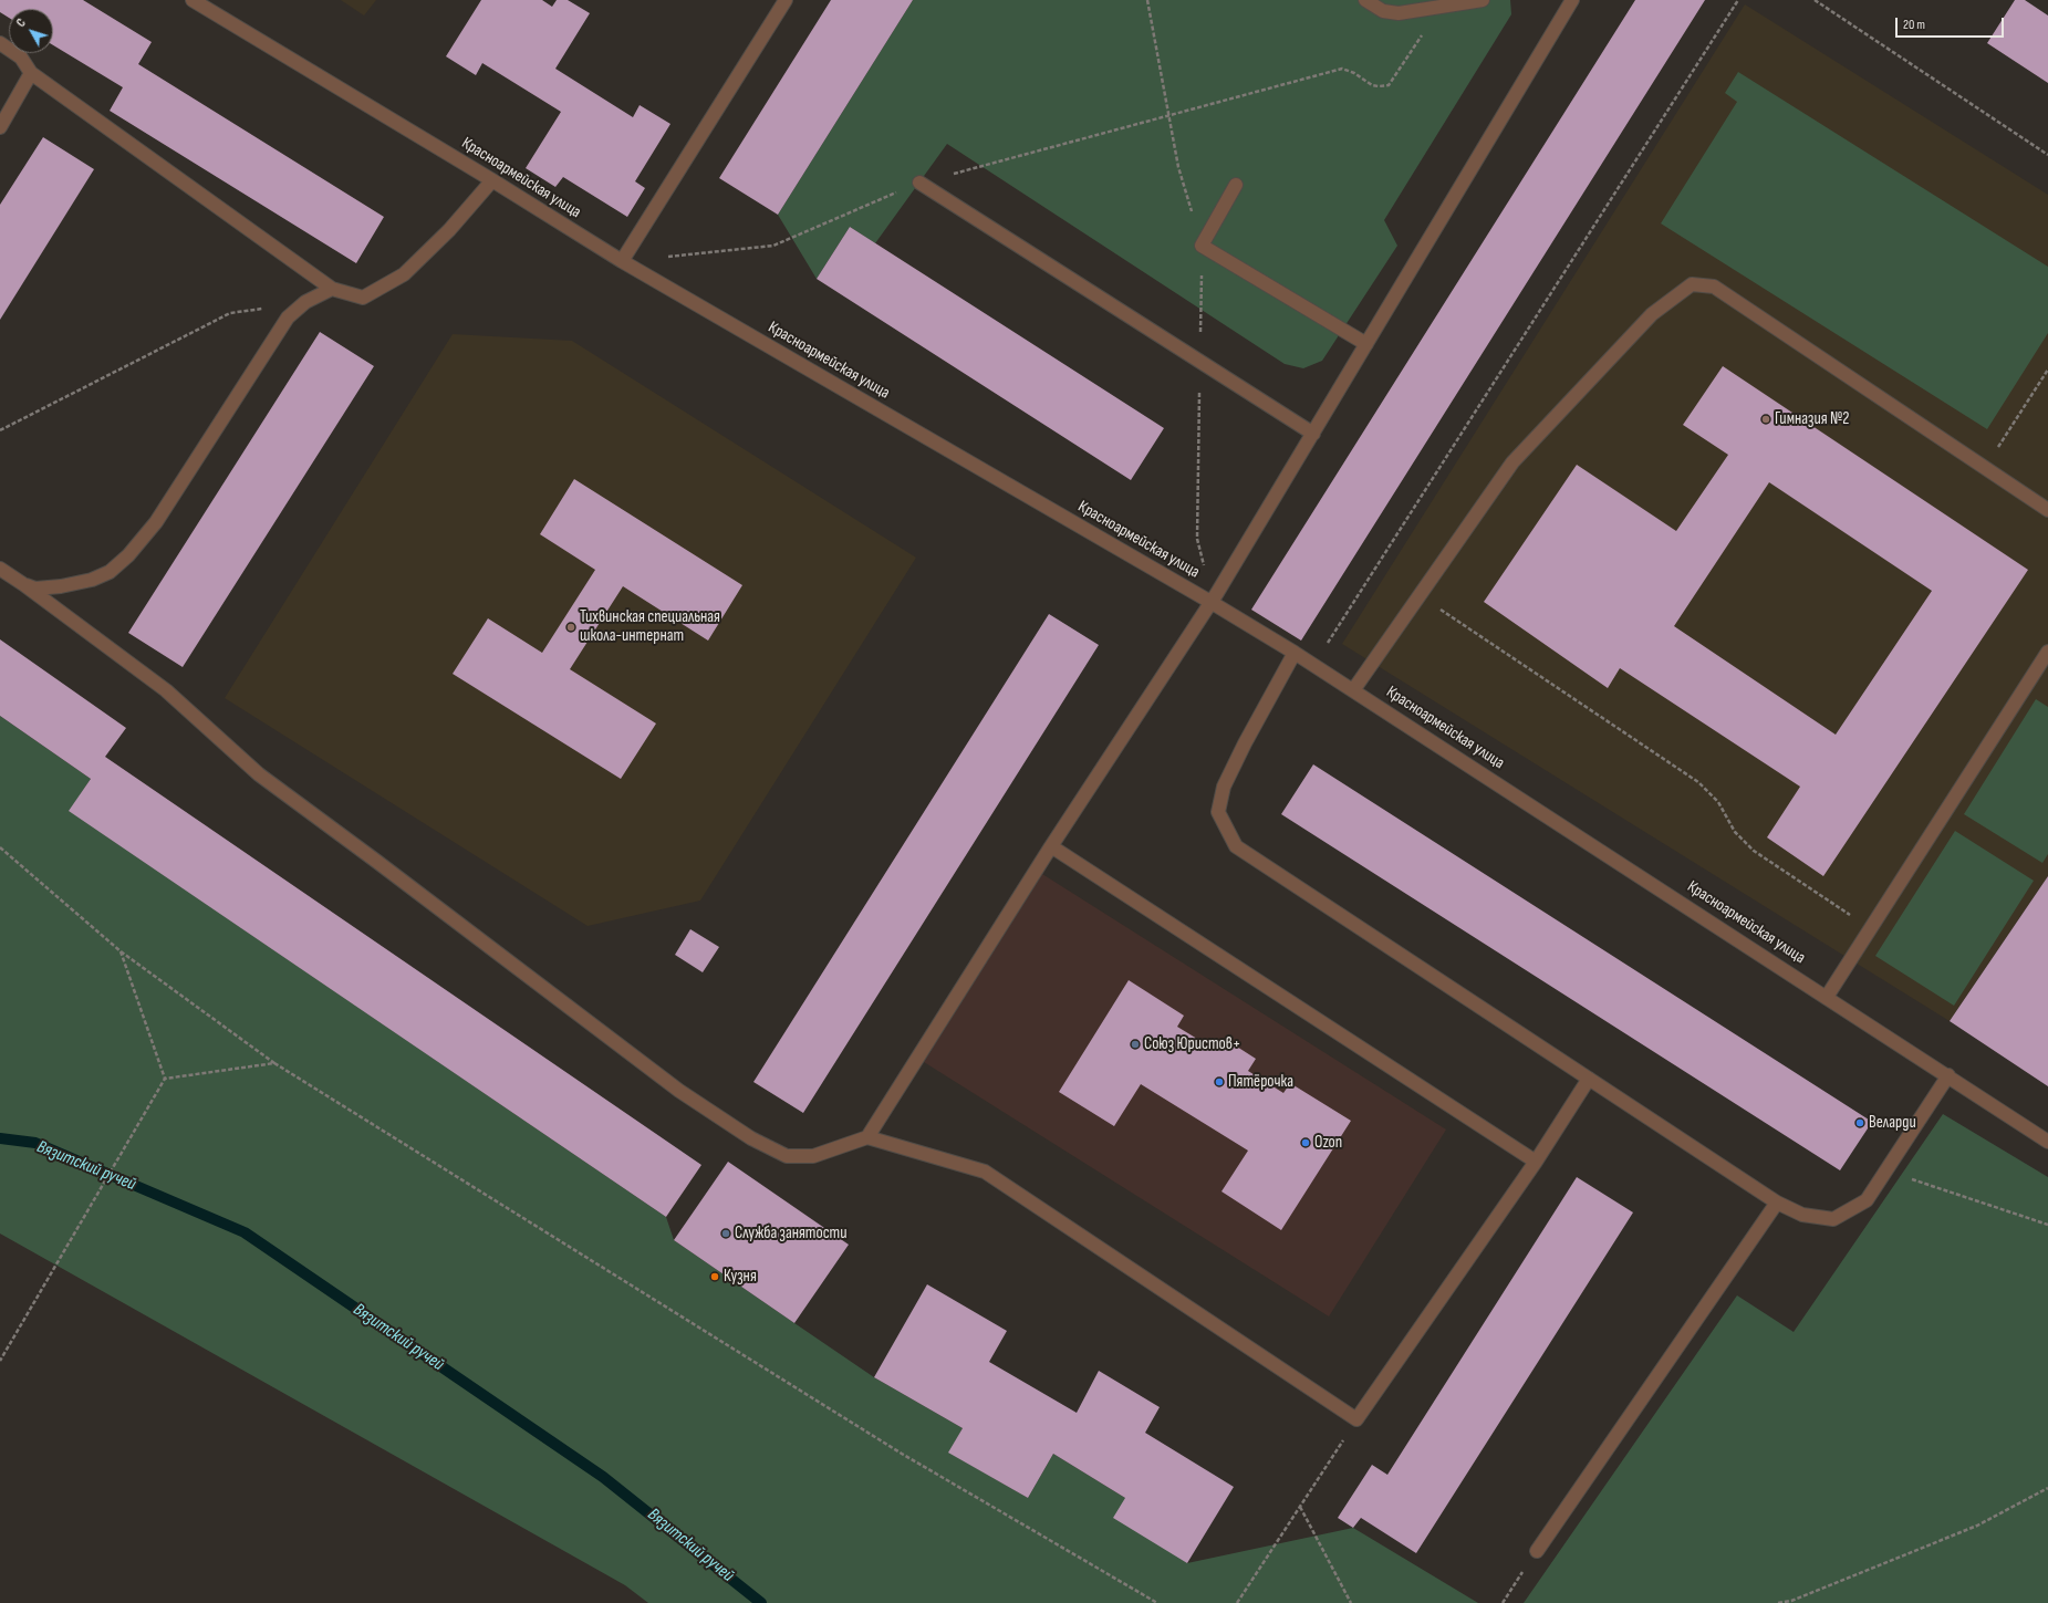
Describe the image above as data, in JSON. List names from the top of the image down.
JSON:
{
  "streets": {
    "street": ["Красноармейская улица"]
  },
  "water": ["Вязитский ручей"],
  "places": [
    "Гимназия №2",
    "Тихвинская специальная школа-интернат",
    "Союз Юристов+",
    "Пятёрочка",
    "Веларди",
    "Ozon",
    "Служба занятости",
    "Кузня"
  ],
  "scale_bar": "20 m",
  "north": "top left"
}
